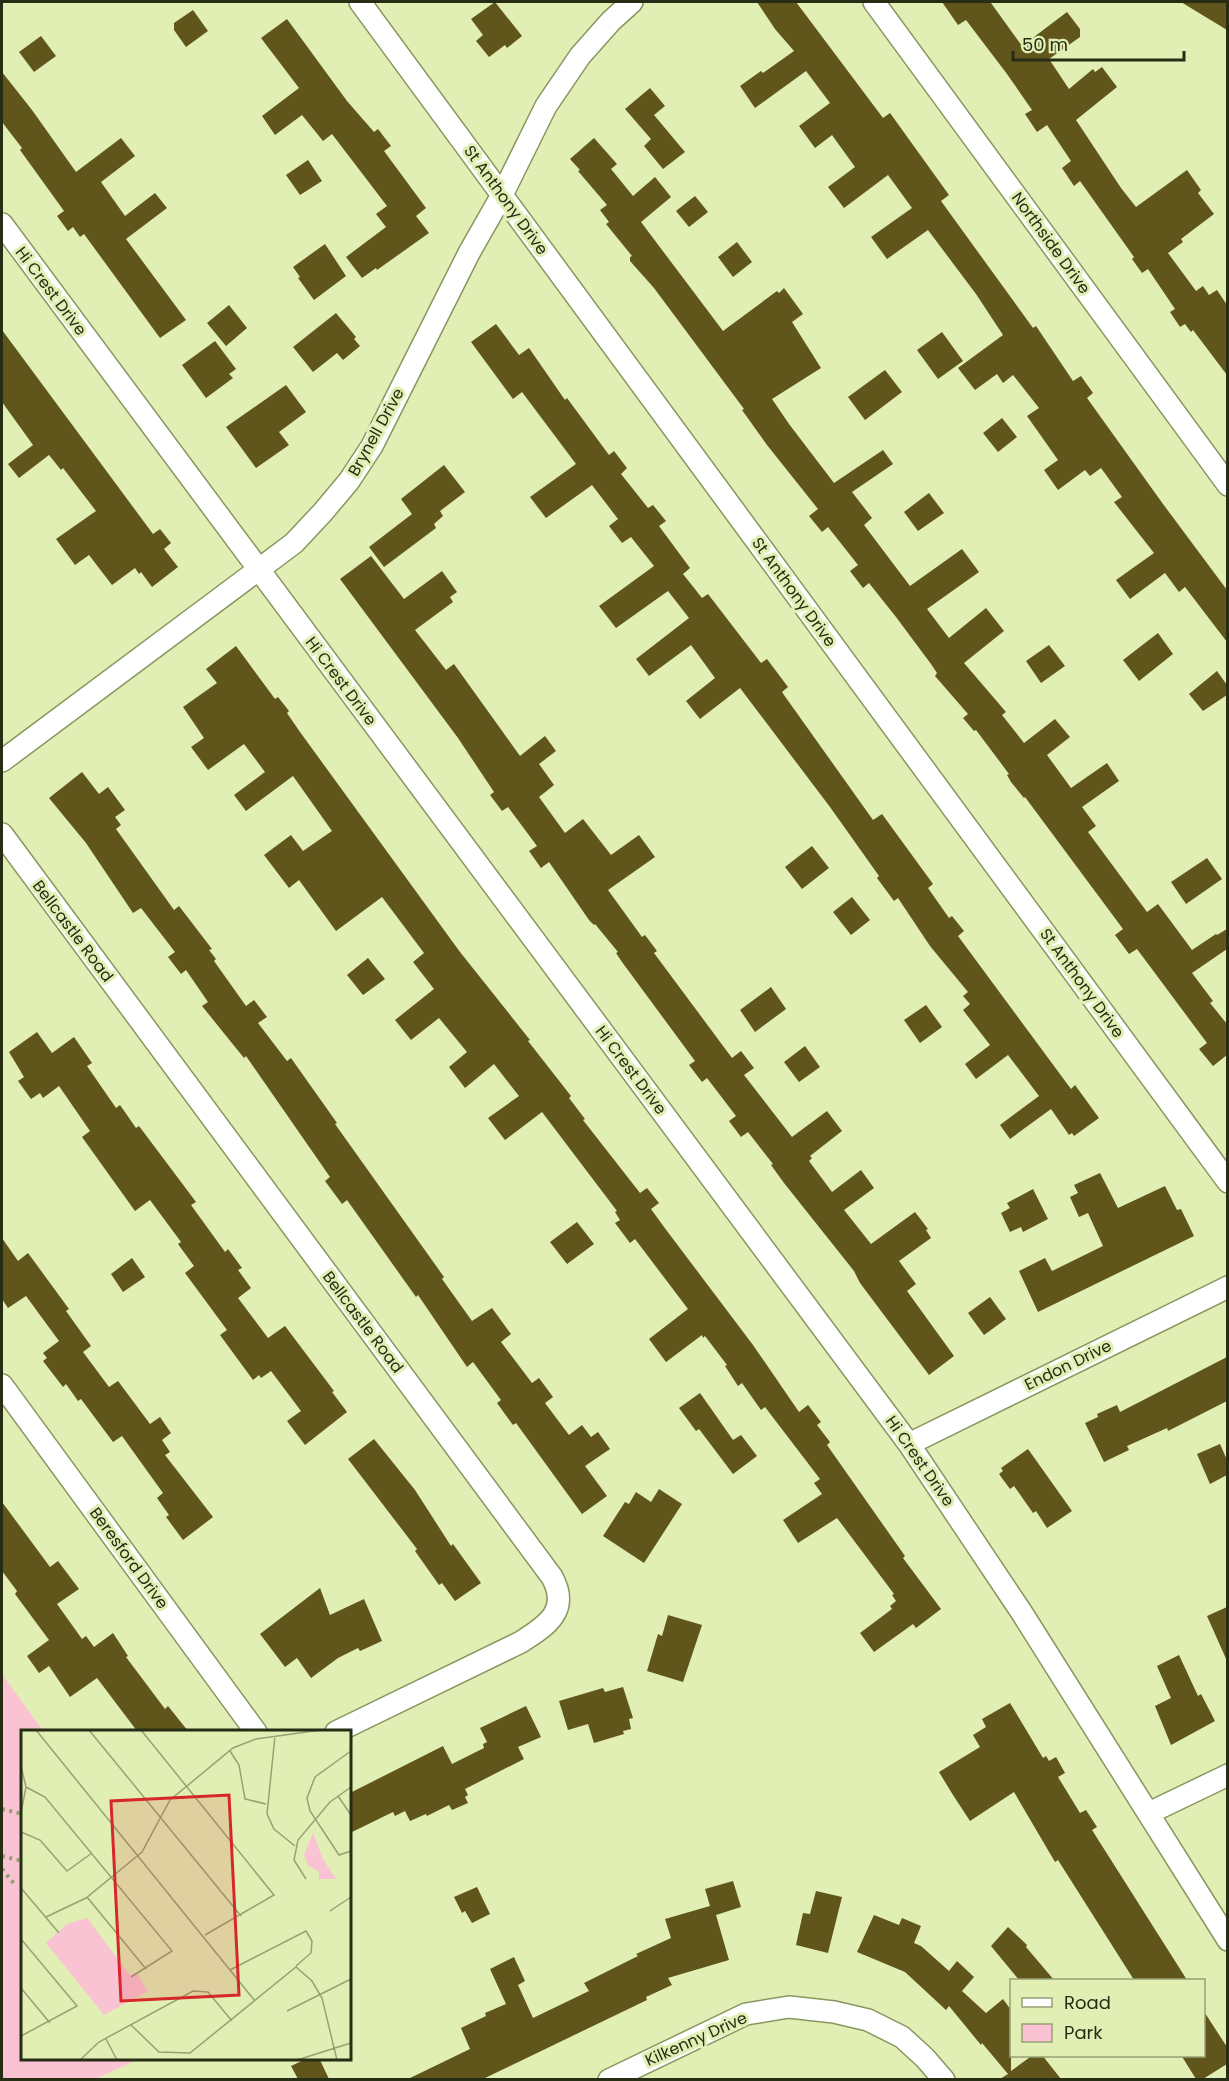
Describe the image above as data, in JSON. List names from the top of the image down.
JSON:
{
  "streets": {
    "street": [
      "St Anthony Drive",
      "Northside Drive",
      "Hi Crest Drive",
      "Brynell Drive",
      "Bellcastle Road",
      "Endon Drive",
      "Beresford Drive",
      "Kilkenny Drive"
    ]
  },
  "crossings": [
    ["St Anthony Drive", "Brynell Drive"],
    ["Hi Crest Drive", "Brynell Drive"],
    ["Hi Crest Drive", "Endon Drive"]
  ],
  "legend": ["Road", "Park"],
  "scale_bar": "50 m"
}
